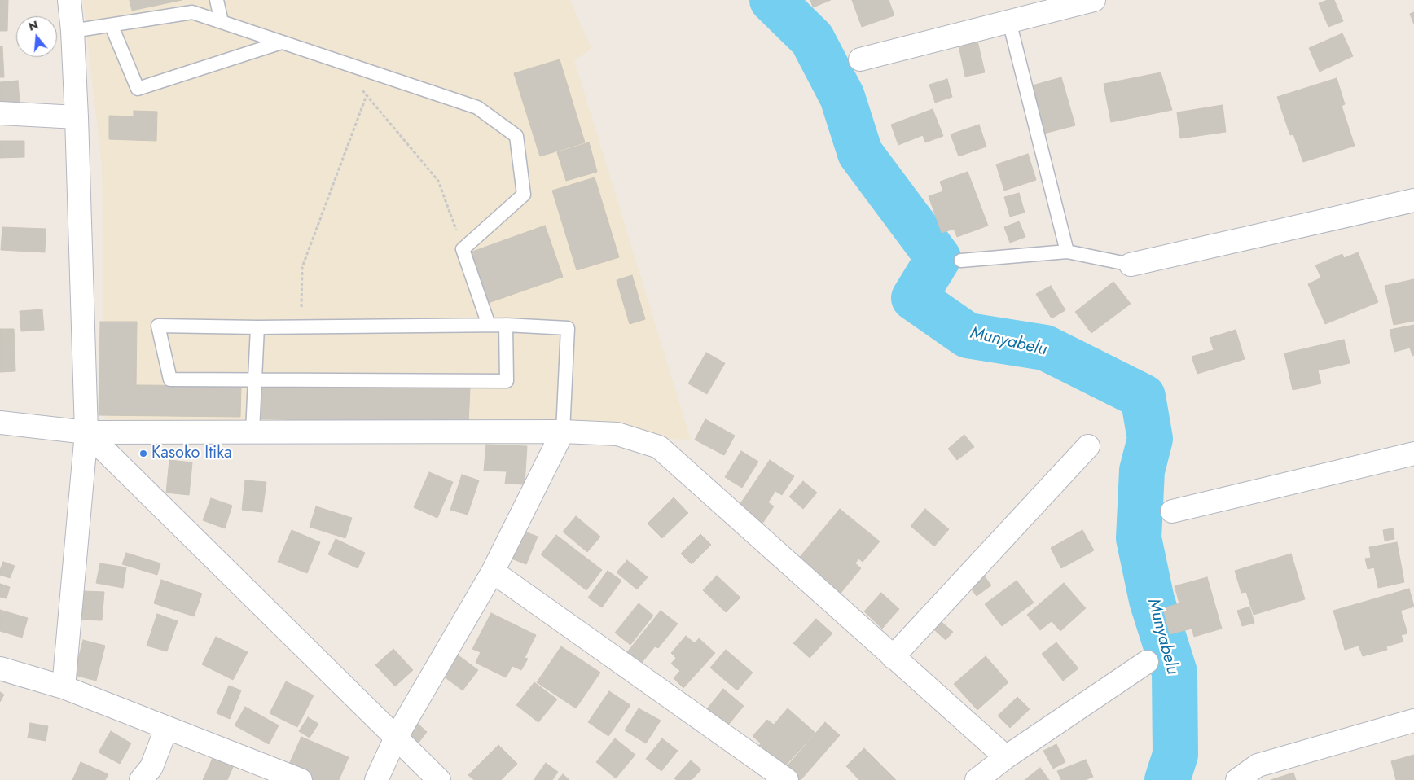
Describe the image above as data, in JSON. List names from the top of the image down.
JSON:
{
  "water": ["Munyabelu"],
  "places": ["Kasoko Itika"],
  "north": "top"
}
